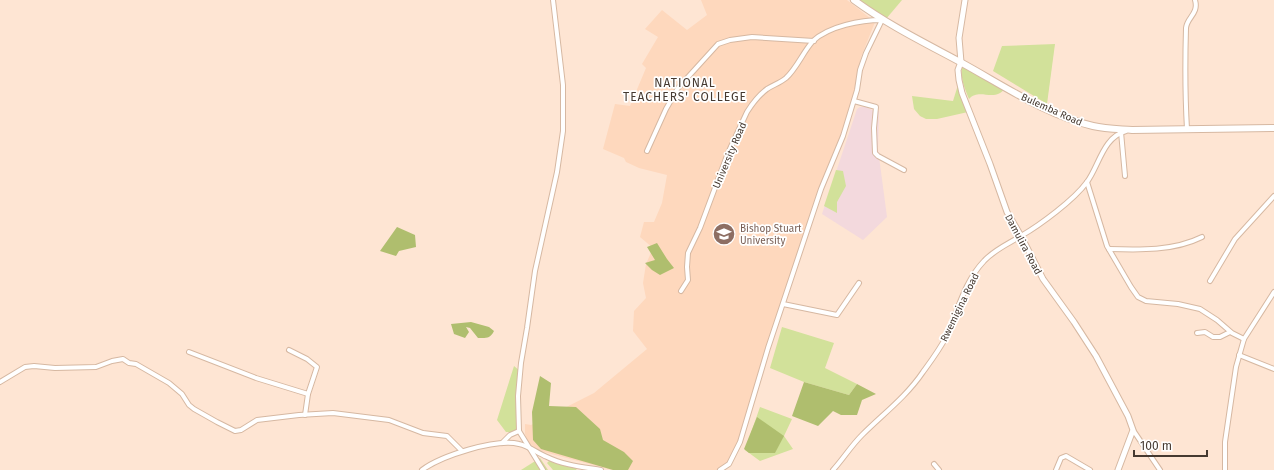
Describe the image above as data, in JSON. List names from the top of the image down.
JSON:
{
  "streets": {
    "main road": ["Bulemba Road"],
    "street": ["University Road", "Damulira Road", "Rwemigina Road"]
  },
  "crossings": [
    ["Bulemba Road", "University Road"],
    ["Bulemba Road", "Damulira Road"],
    ["Damulira Road", "Rwemigina Road"]
  ],
  "districts": ["NATIONAL TEACHERS' COLLEGE"],
  "places": {
    "school or university": ["Bishop Stuart University"]
  },
  "scale_bar": "100 m"
}
